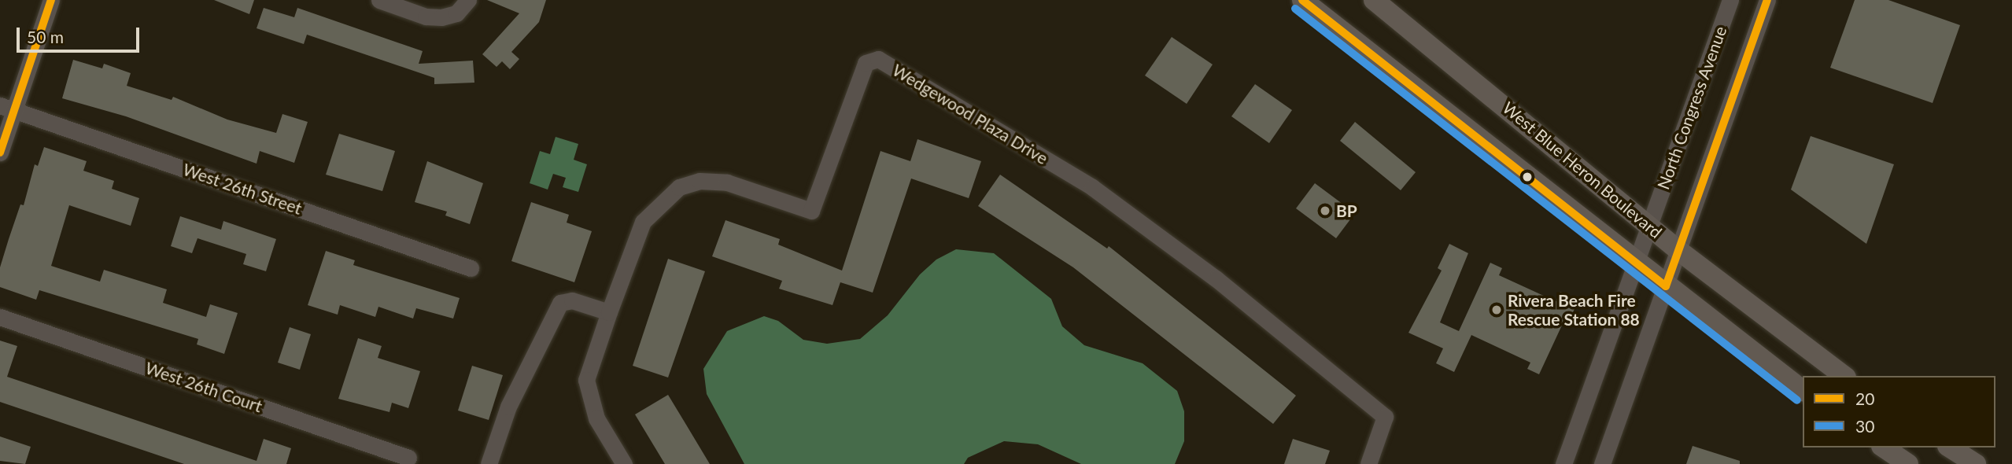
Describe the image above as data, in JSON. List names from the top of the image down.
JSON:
{
  "streets": {
    "main road": ["West Blue Heron Boulevard"],
    "street": [
      "North Congress Avenue",
      "Wedgewood Plaza Drive",
      "West 26th Street",
      "West 26th Court"
    ]
  },
  "crossings": [
    ["North Congress Avenue", "West Blue Heron Boulevard"]
  ],
  "places": ["BP", "Rivera Beach Fire Rescue Station 88"],
  "lines": ["transit line 20", "transit line 30"],
  "legend": ["20", "30"],
  "scale_bar": "50 m"
}
